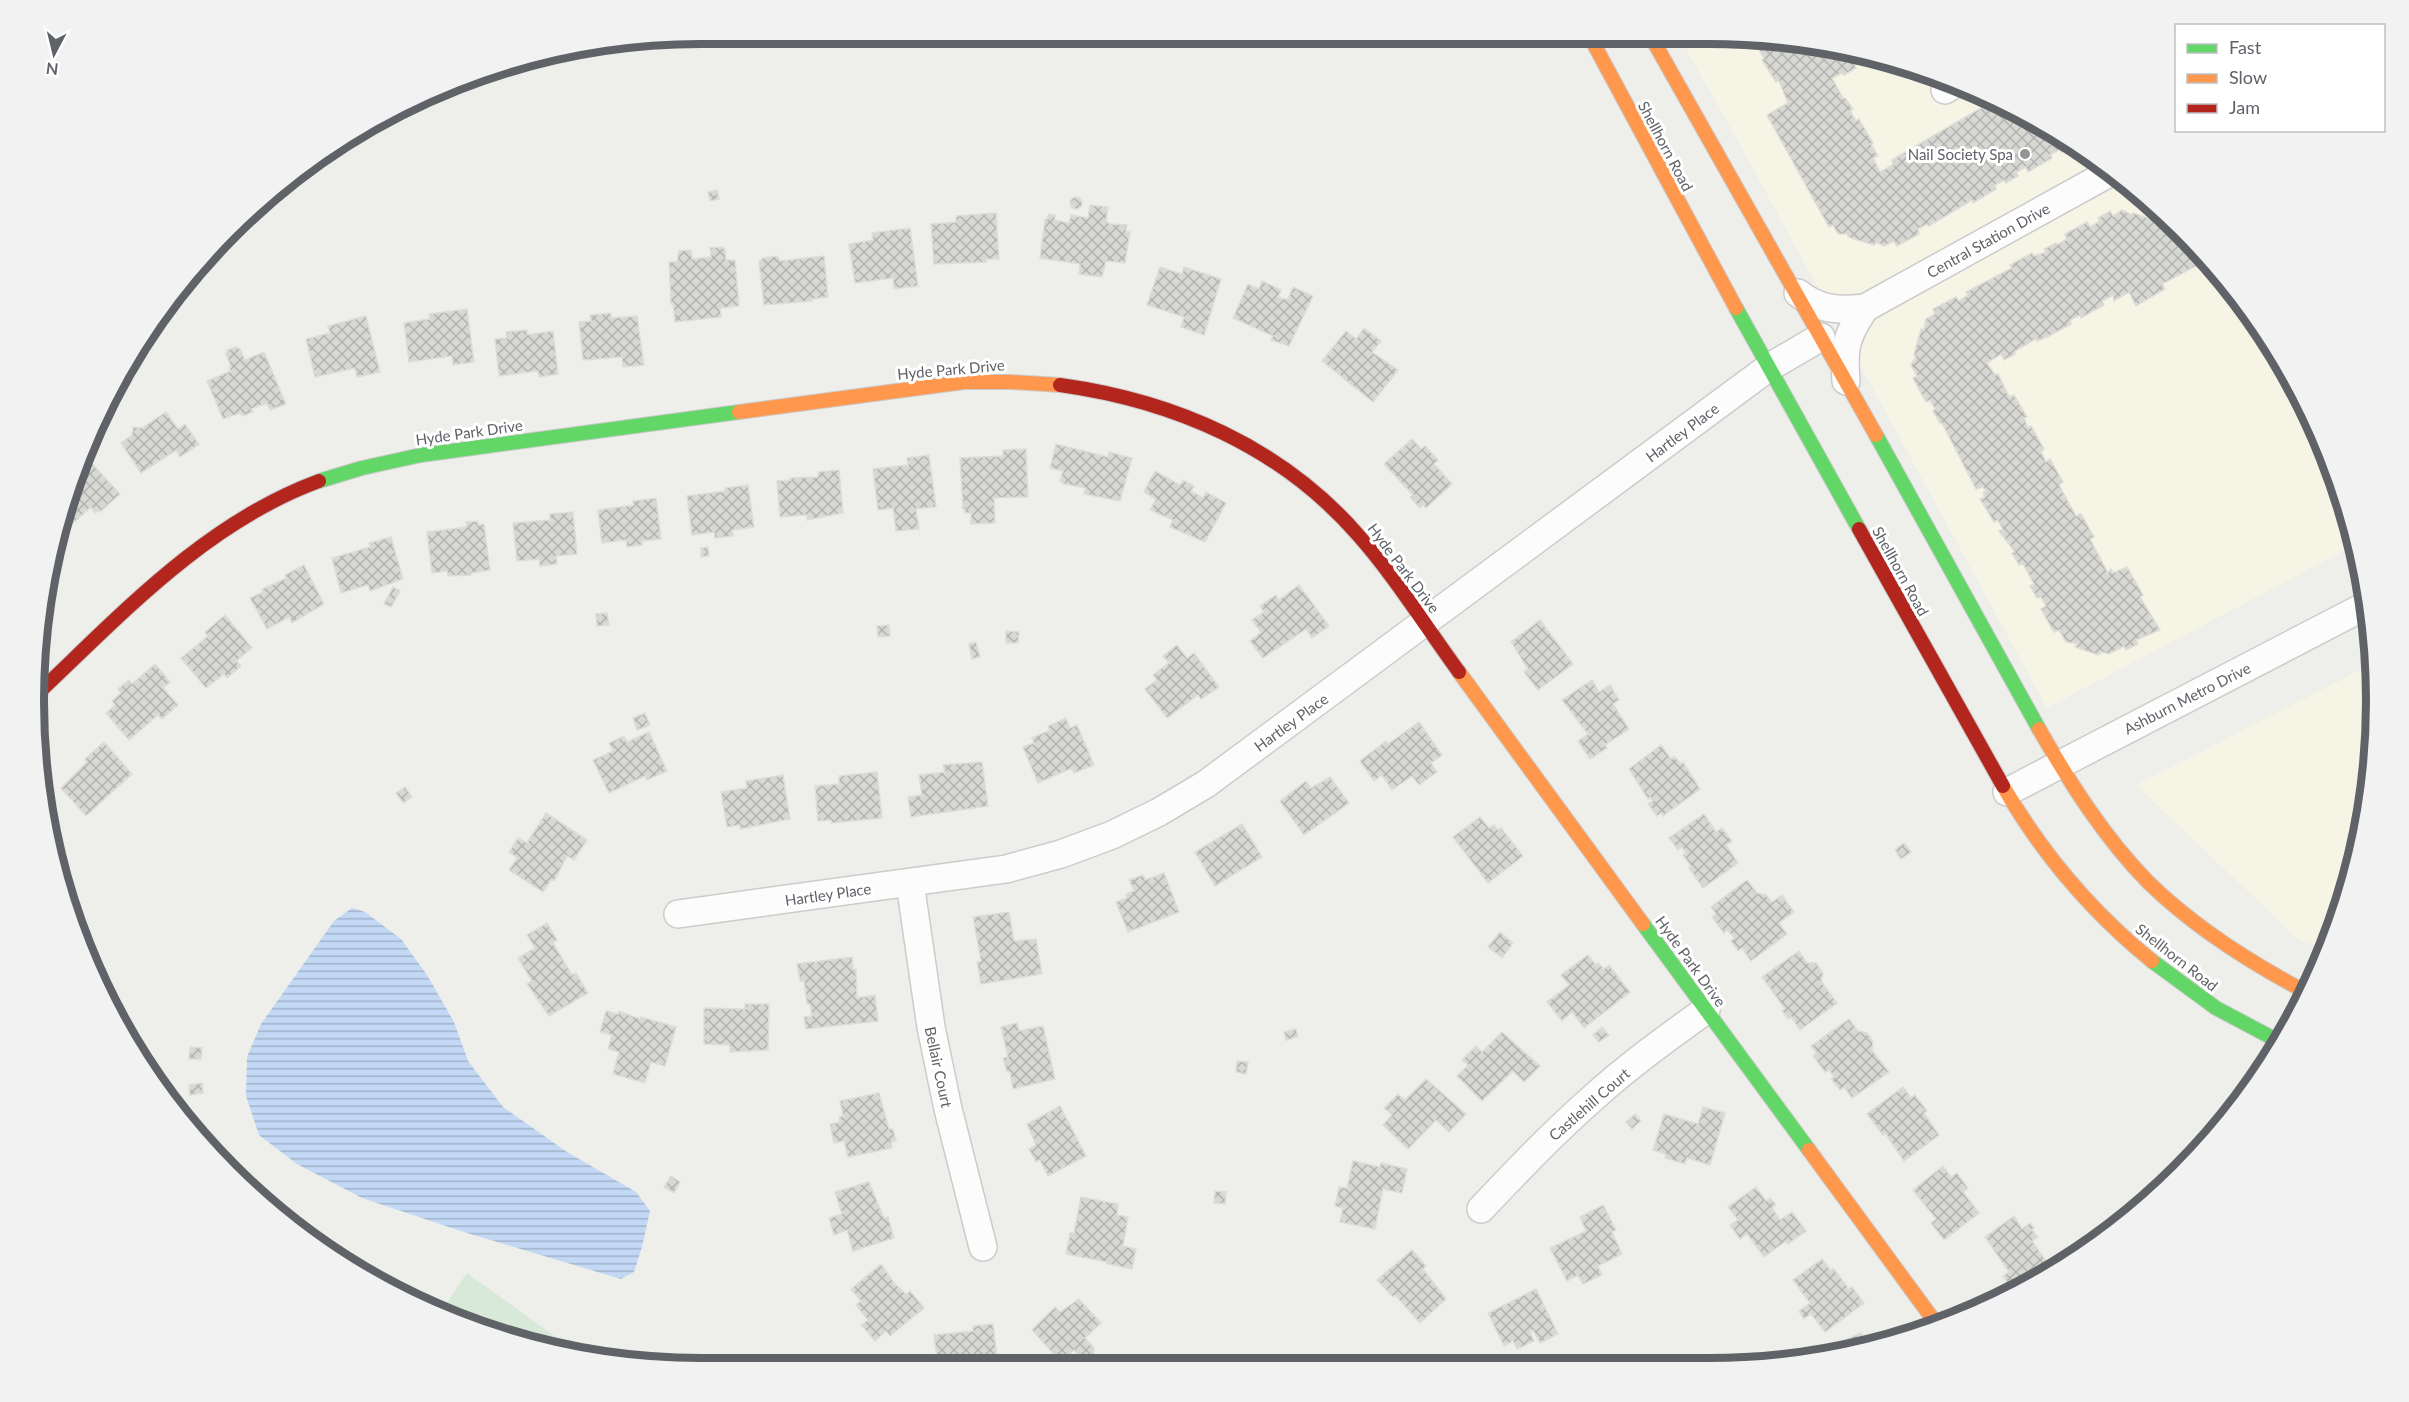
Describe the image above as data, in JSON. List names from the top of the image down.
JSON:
{
  "streets": {
    "main road": ["Shellhorn Road", "Hyde Park Drive"],
    "street": [
      "Central Station Drive",
      "Hartley Place",
      "Ashburn Metro Drive",
      "Bellair Court",
      "Castlehill Court"
    ]
  },
  "crossings": [
    ["Shellhorn Road", "Hartley Place"],
    ["Shellhorn Road", "Ashburn Metro Drive"],
    ["Hyde Park Drive", "Hartley Place"],
    ["Hyde Park Drive", "Castlehill Court"],
    ["Hartley Place", "Bellair Court"]
  ],
  "places": ["Nail Society Spa"],
  "legend": ["Fast", "Slow", "Jam"],
  "north": "bottom"
}
